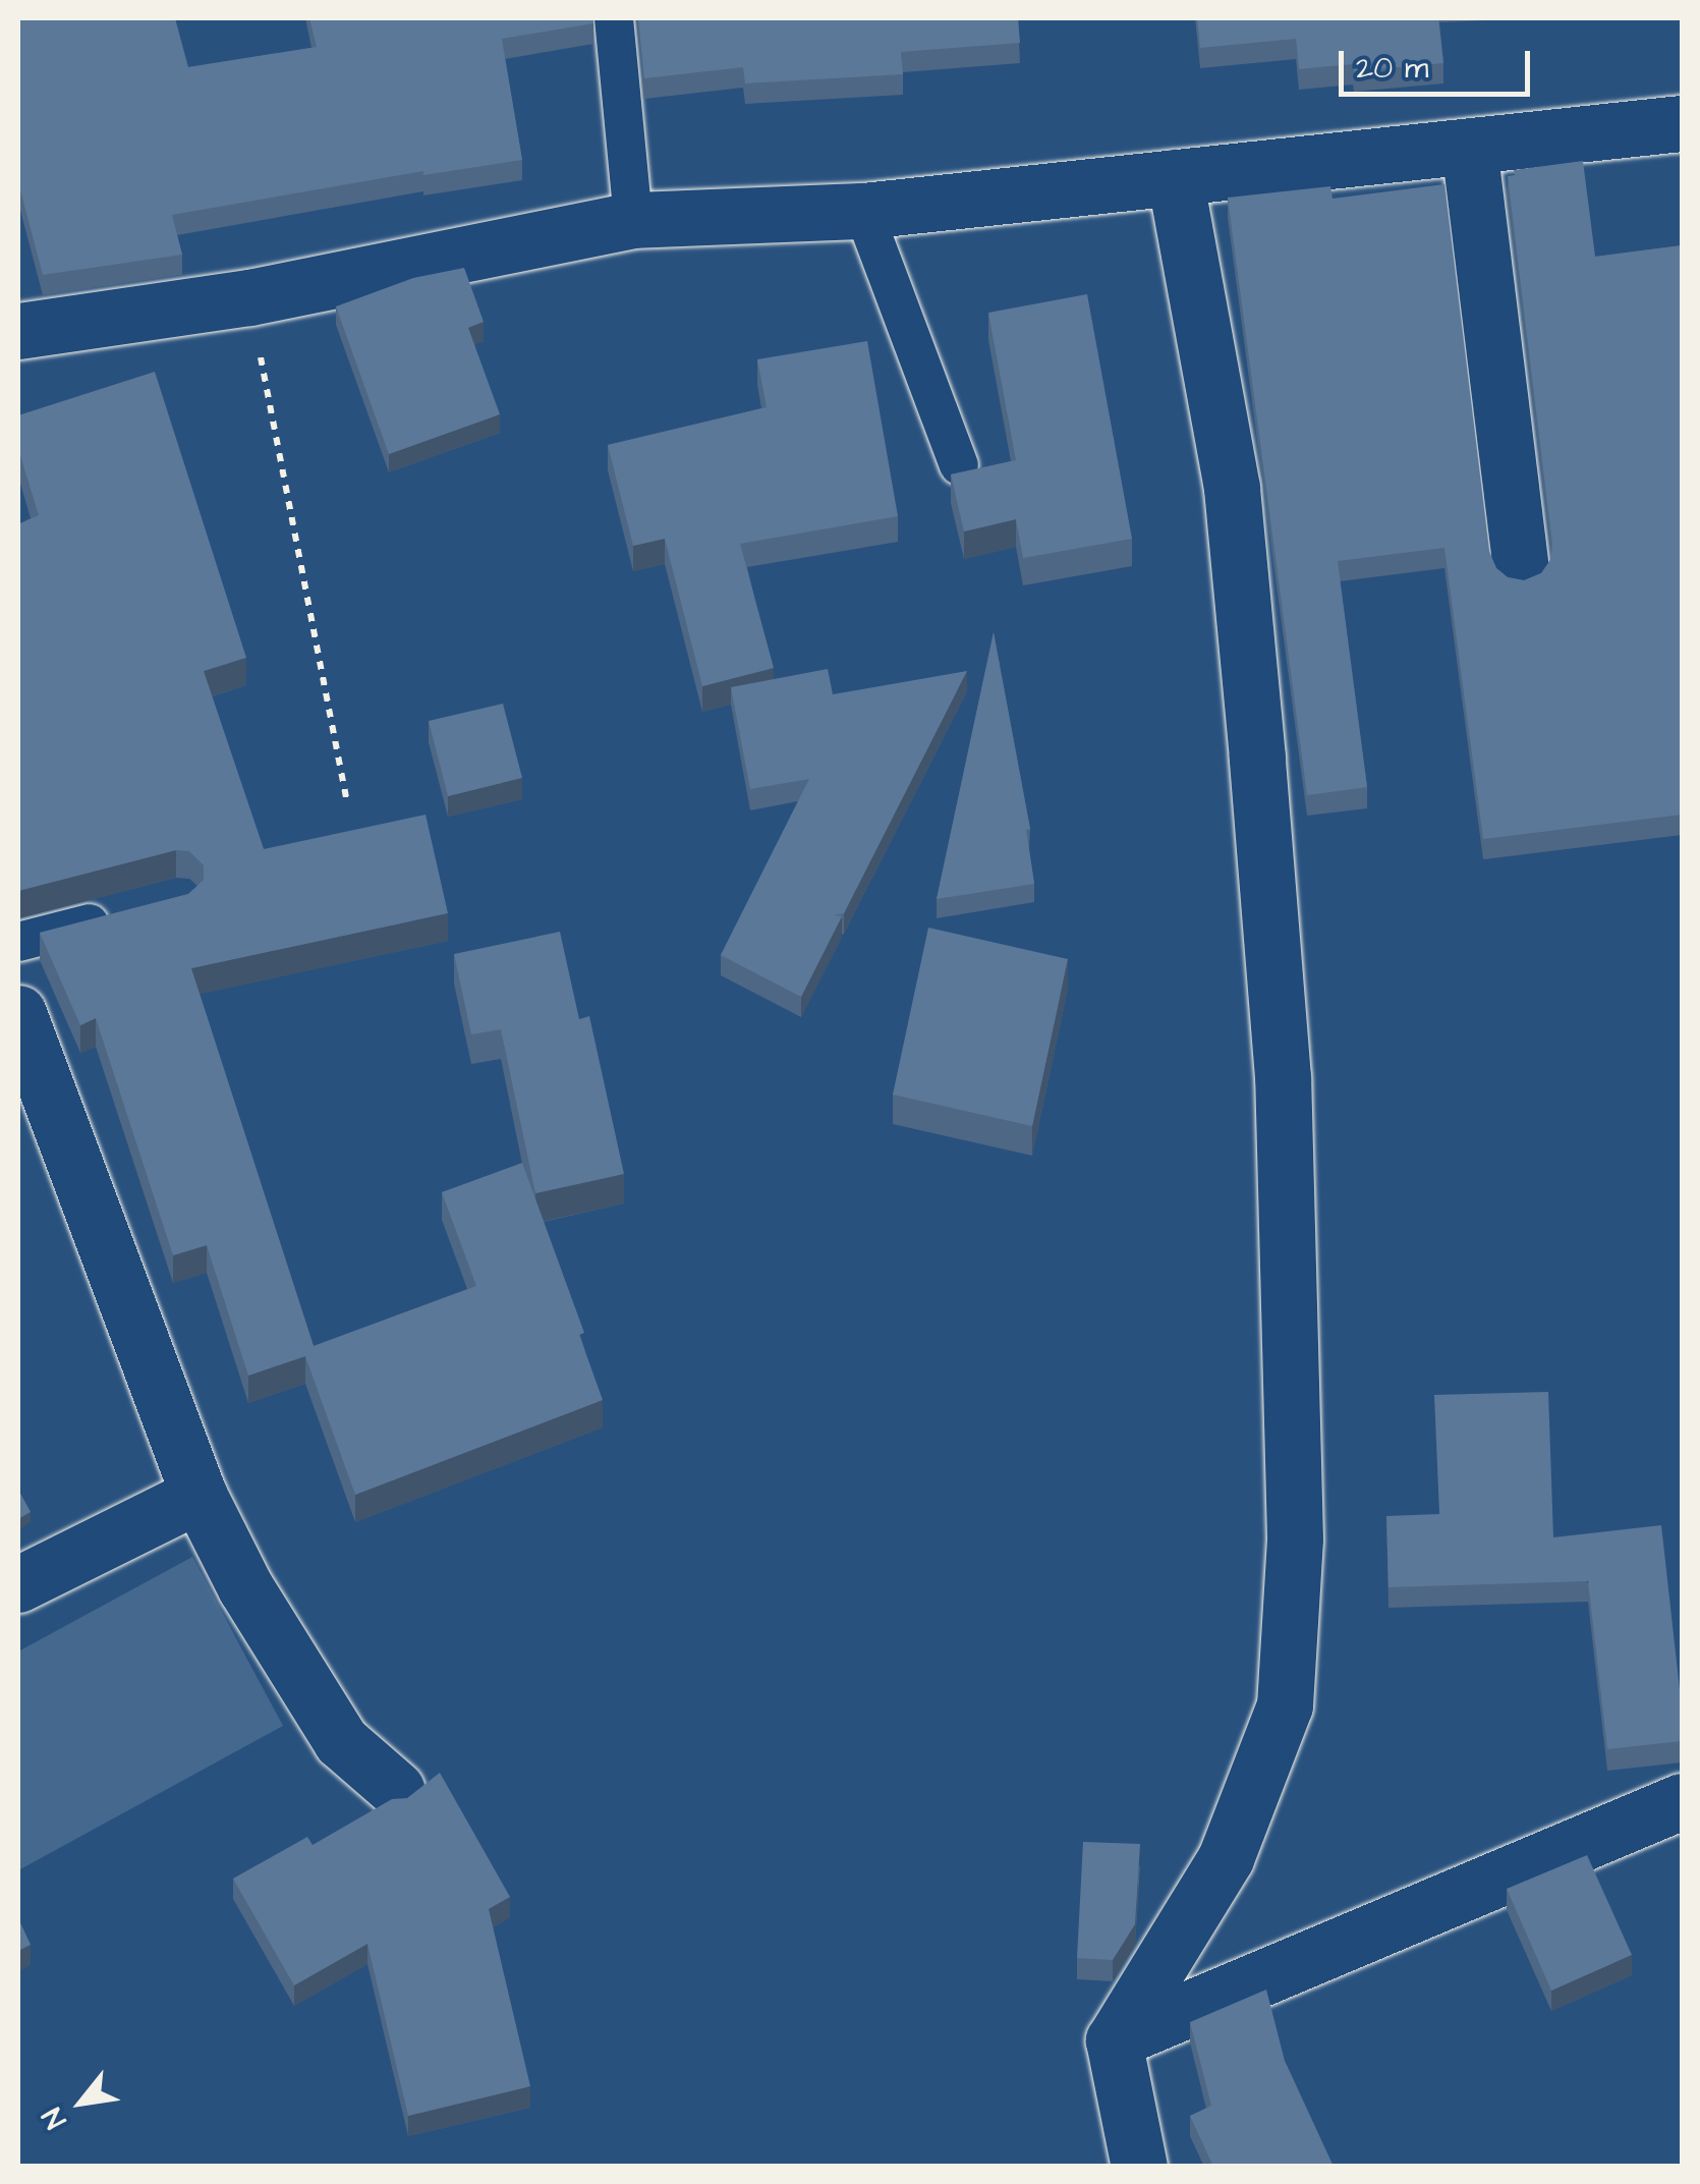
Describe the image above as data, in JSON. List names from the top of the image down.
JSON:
{
  "scale_bar": "20 m",
  "north": "bottom left"
}
